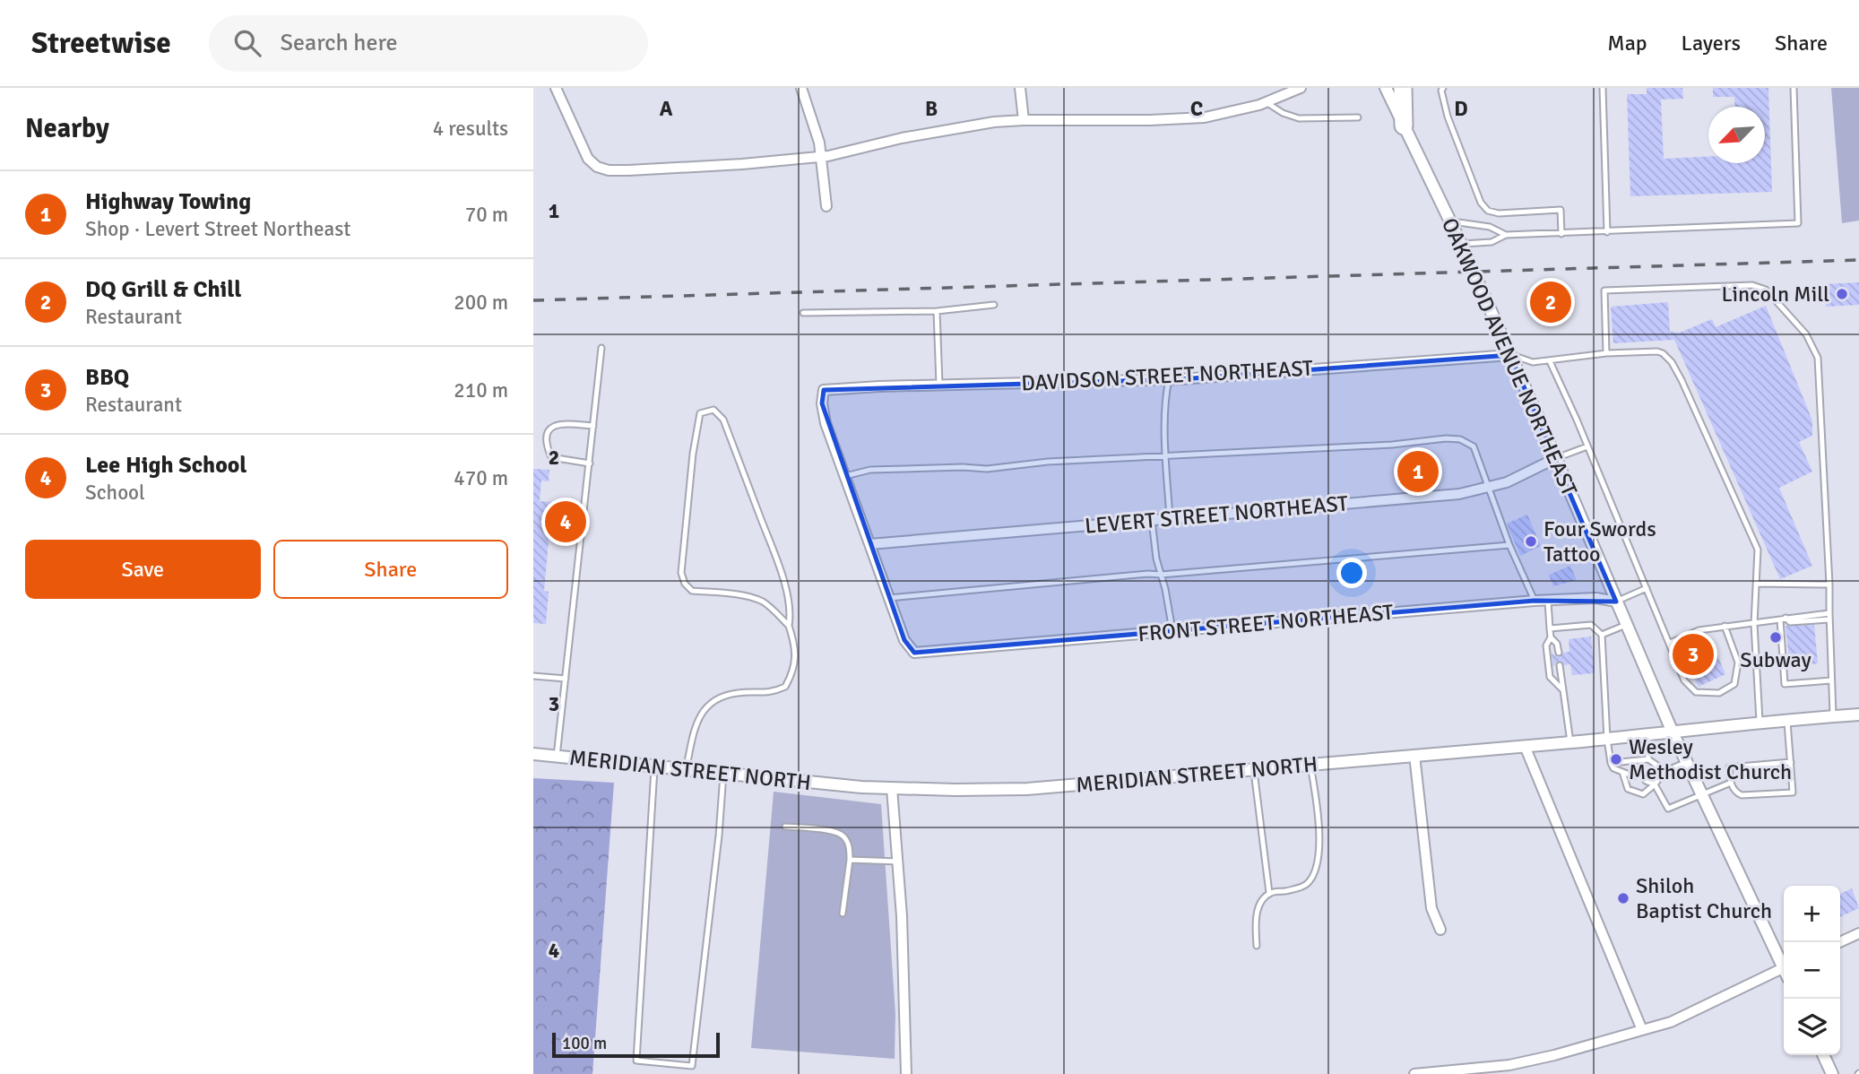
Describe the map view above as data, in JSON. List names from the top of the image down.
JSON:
{
  "streets": {
    "street": [
      "OAKWOOD AVENUE NORTHEAST",
      "DAVIDSON STREET NORTHEAST",
      "LEVERT STREET NORTHEAST",
      "FRONT STREET NORTHEAST",
      "MERIDIAN STREET NORTH"
    ]
  },
  "crossings": [
    ["OAKWOOD AVENUE NORTHEAST", "DAVIDSON STREET NORTHEAST"],
    ["OAKWOOD AVENUE NORTHEAST", "LEVERT STREET NORTHEAST"],
    ["OAKWOOD AVENUE NORTHEAST", "FRONT STREET NORTHEAST"],
    ["OAKWOOD AVENUE NORTHEAST", "MERIDIAN STREET NORTH"]
  ],
  "places": [
    "Lincoln Mill",
    "Four Swords Tattoo",
    "Subway",
    "Wesley Methodist Church",
    "Shiloh Baptist Church"
  ],
  "scale_bar": "100 m",
  "north": "bottom left",
  "page": {
    "header": "Streetwise",
    "search": "Search here",
    "nav": ["Map", "Layers", "Share"],
    "heading": ["Nearby", "4 results"],
    "list": [
      {
        "mark": "1",
        "name": "Highway Towing",
        "note": "Shop · Levert Street Northeast",
        "value": "70 m"
      },
      {
        "mark": "2",
        "name": "DQ Grill & Chill",
        "note": "Restaurant",
        "value": "200 m"
      },
      {
        "mark": "3",
        "name": "BBQ",
        "note": "Restaurant",
        "value": "210 m"
      },
      {
        "mark": "4",
        "name": "Lee High School",
        "note": "School",
        "value": "470 m"
      }
    ],
    "pins": [
      "2",
      "1",
      "4",
      "3"
    ],
    "buttons": ["Save", "Share"],
    "map_buttons": ["+", "−"],
    "scale": "100 m"
  },
  "grid": {
    "columns": [
      "A",
      "B",
      "C",
      "D"
    ],
    "rows": [
      "1",
      "2",
      "3",
      "4"
    ]
  }
}
